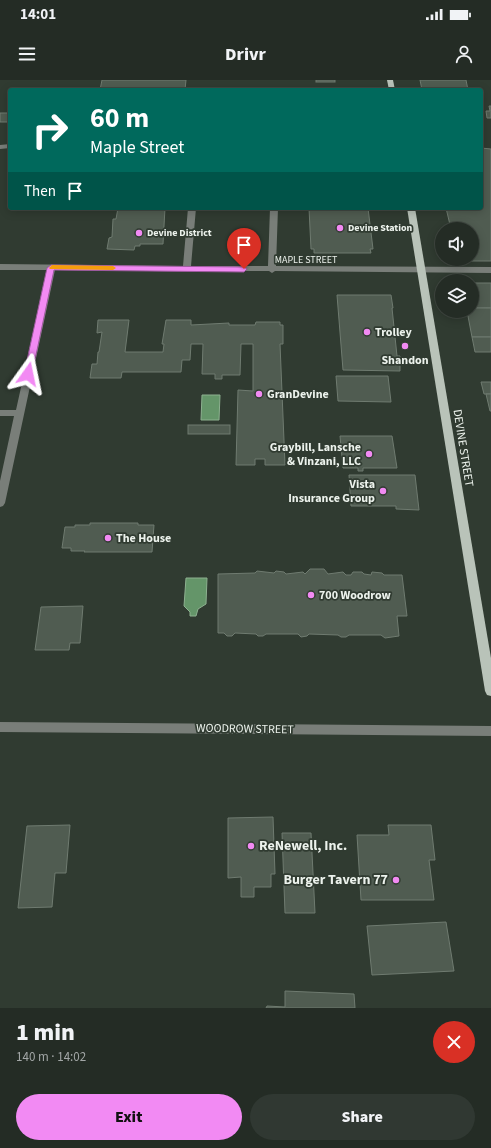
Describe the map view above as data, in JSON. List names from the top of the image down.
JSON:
{
  "streets": {
    "main road": ["DEVINE STREET"],
    "street": ["MAPLE STREET", "WOODROW STREET"]
  },
  "crossings": [
    ["MAPLE STREET", "DEVINE STREET"]
  ],
  "places": [
    "Devine Station",
    "Devine District",
    "Trolley",
    "Shandon",
    "GranDevine",
    "Graybill, Lansche & Vinzani, LLC",
    "Vista Insurance Group",
    "The House",
    "700 Woodrow",
    "ReNewell, Inc.",
    "Burger Tavern 77"
  ],
  "page": {
    "status": "14:01",
    "header": "Drivr",
    "turn": ["60 m", "Maple Street"],
    "then": "Then",
    "heading": ["1 min", "140 m · 14:02"],
    "buttons": ["Exit", "Share"]
  }
}
